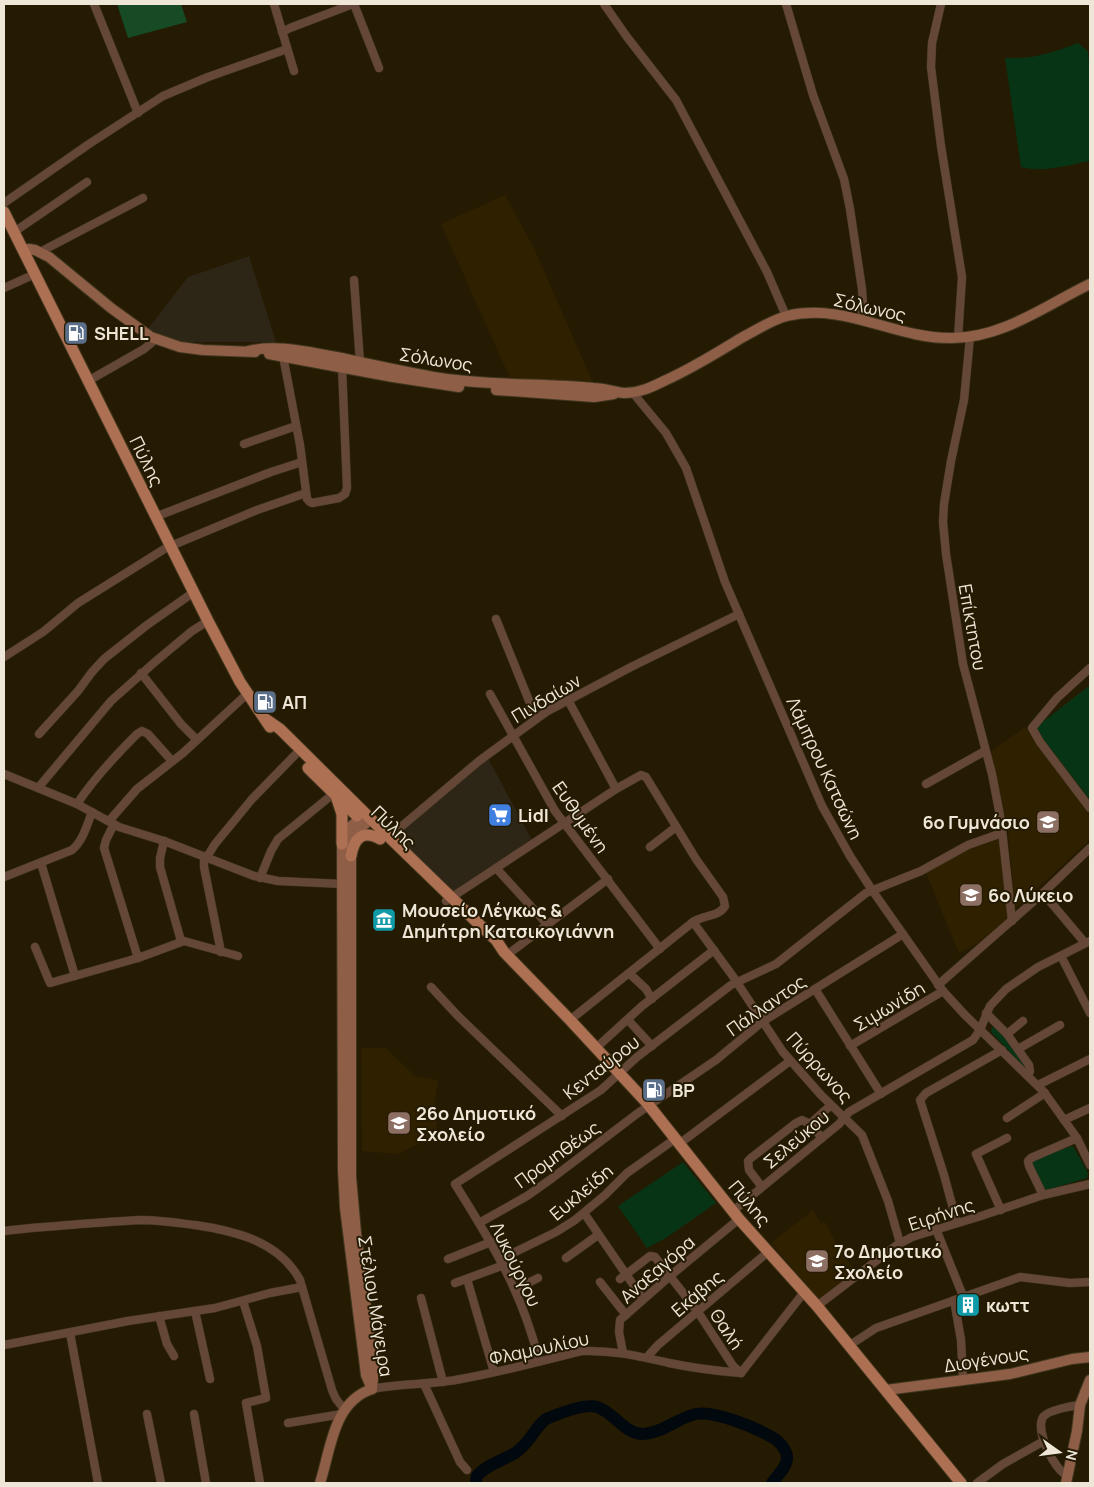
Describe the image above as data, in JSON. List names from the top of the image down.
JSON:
{
  "streets": {
    "main road": ["Πύλης"],
    "street": [
      "Σόλωνος",
      "Επίκτητου",
      "Πινδαίων",
      "Λάμπρου Κατσώνη",
      "Ευθυμένη",
      "Πάλλαντος",
      "Σιμωνίδη",
      "Κενταύρου",
      "Πύρρωνος",
      "Σελεύκου",
      "Προμηθέως",
      "Ευκλείδη",
      "Ειρήνης",
      "Λυκούργου",
      "Αναξαγόρα",
      "Εκάβης",
      "Στέλιου Μάγειρα",
      "Θαλή",
      "Φλαμουλίου",
      "Διογένους"
    ]
  },
  "crossings": [
    ["Σόλωνος", "Πύλης"],
    ["Σόλωνος", "Επίκτητου"],
    ["Σόλωνος", "Λάμπρου Κατσώνη"],
    ["Πύλης", "Πινδαίων"],
    ["Πύλης", "Πάλλαντος"],
    ["Πύλης", "Κενταύρου"],
    ["Πύλης", "Σελεύκου"],
    ["Πύλης", "Προμηθέως"],
    ["Πύλης", "Ευκλείδη"],
    ["Πύλης", "Ειρήνης"],
    ["Πύλης", "Αναξαγόρα"],
    ["Πύλης", "Εκάβης"],
    ["Πύλης", "Στέλιου Μάγειρα"],
    ["Πύλης", "Διογένους"],
    ["Επίκτητου", "Σιμωνίδη"],
    ["Επίκτητου", "Κενταύρου"],
    ["Πινδαίων", "Λάμπρου Κατσώνη"],
    ["Πινδαίων", "Ευθυμένη"],
    ["Λάμπρου Κατσώνη", "Πάλλαντος"],
    ["Λάμπρου Κατσώνη", "Σιμωνίδη"],
    ["Λάμπρου Κατσώνη", "Κενταύρου"],
    ["Λάμπρου Κατσώνη", "Σελεύκου"],
    ["Πάλλαντος", "Πύρρωνος"],
    ["Πάλλαντος", "Προμηθέως"],
    ["Κενταύρου", "Πύρρωνος"],
    ["Κενταύρου", "Λυκούργου"],
    ["Πύρρωνος", "Σελεύκου"],
    ["Πύρρωνος", "Ειρήνης"],
    ["Σελεύκου", "Αναξαγόρα"],
    ["Προμηθέως", "Λυκούργου"],
    ["Ευκλείδη", "Λυκούργου"],
    ["Λυκούργου", "Φλαμουλίου"],
    ["Αναξαγόρα", "Θαλή"],
    ["Αναξαγόρα", "Φλαμουλίου"],
    ["Εκάβης", "Θαλή"],
    ["Εκάβης", "Φλαμουλίου"],
    ["Στέλιου Μάγειρα", "Φλαμουλίου"],
    ["Θαλή", "Φλαμουλίου"]
  ],
  "places": {
    "fuel station": ["SHELL", "ΑΠ", "BP"],
    "supermarket": ["Lidl"],
    "school or university": [
      "6ο Γυμνάσιο",
      "6ο Λύκειο",
      "26ο Δημοτικό Σχολείο",
      "7ο Δημοτικό Σχολείο"
    ],
    "museum": ["Μουσείο Λέγκως & Δημήτρη Κατσικογιάννη"],
    "building": ["κωττ"]
  },
  "north": "right"
}
